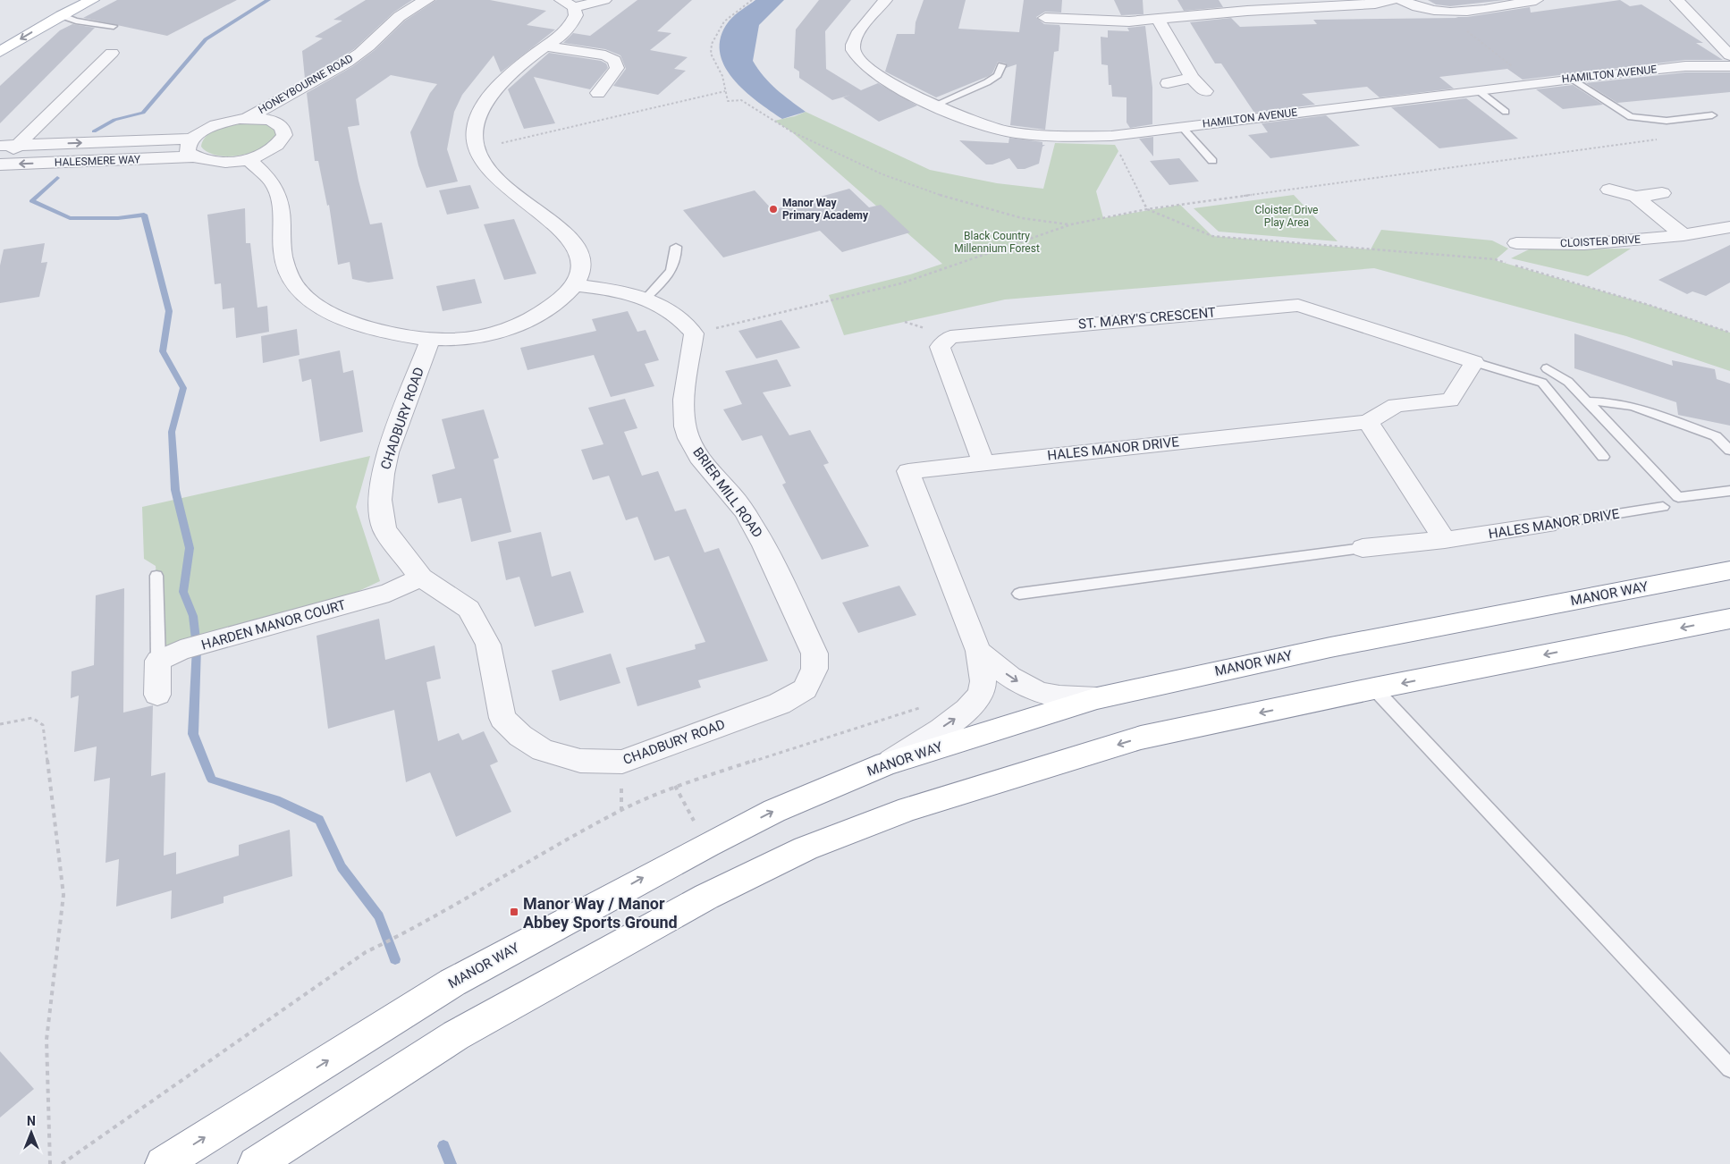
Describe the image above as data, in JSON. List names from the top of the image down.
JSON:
{
  "streets": {
    "main road": ["MANOR WAY"],
    "street": [
      "HAMILTON AVENUE",
      "HONEYBOURNE ROAD",
      "HALESMERE WAY",
      "CLOISTER DRIVE",
      "ST. MARY'S CRESCENT",
      "CHADBURY ROAD",
      "HALES MANOR DRIVE",
      "BRIER MILL ROAD",
      "HARDEN MANOR COURT"
    ]
  },
  "crossings": [
    ["ST. MARY'S CRESCENT", "HALES MANOR DRIVE"],
    ["CHADBURY ROAD", "BRIER MILL ROAD"],
    ["CHADBURY ROAD", "HARDEN MANOR COURT"],
    ["HALES MANOR DRIVE", "MANOR WAY"]
  ],
  "parks": ["Cloister Drive Play Area", "Black Country Millennium Forest"],
  "places": {
    "other": ["Manor Way Primary Academy"],
    "transit": ["Manor Way / Manor Abbey Sports Ground"]
  },
  "north": "top"
}
